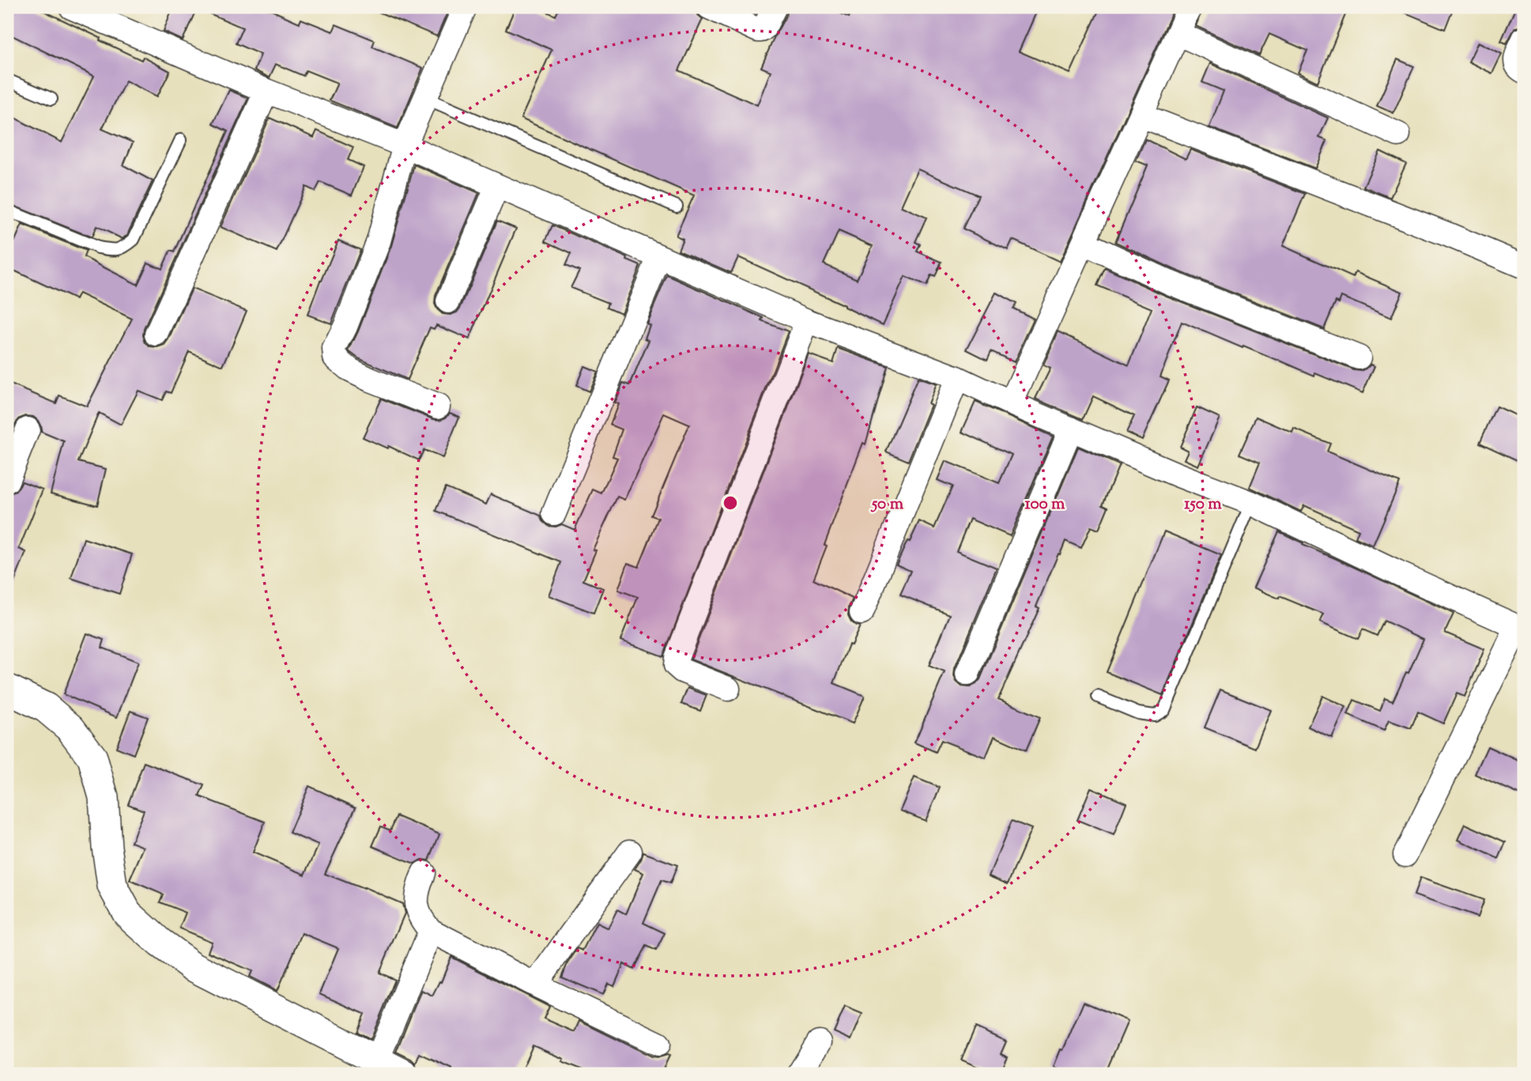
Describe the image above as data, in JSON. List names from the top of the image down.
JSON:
{
  "rings": ["50 m", "100 m", "150 m"]
}
